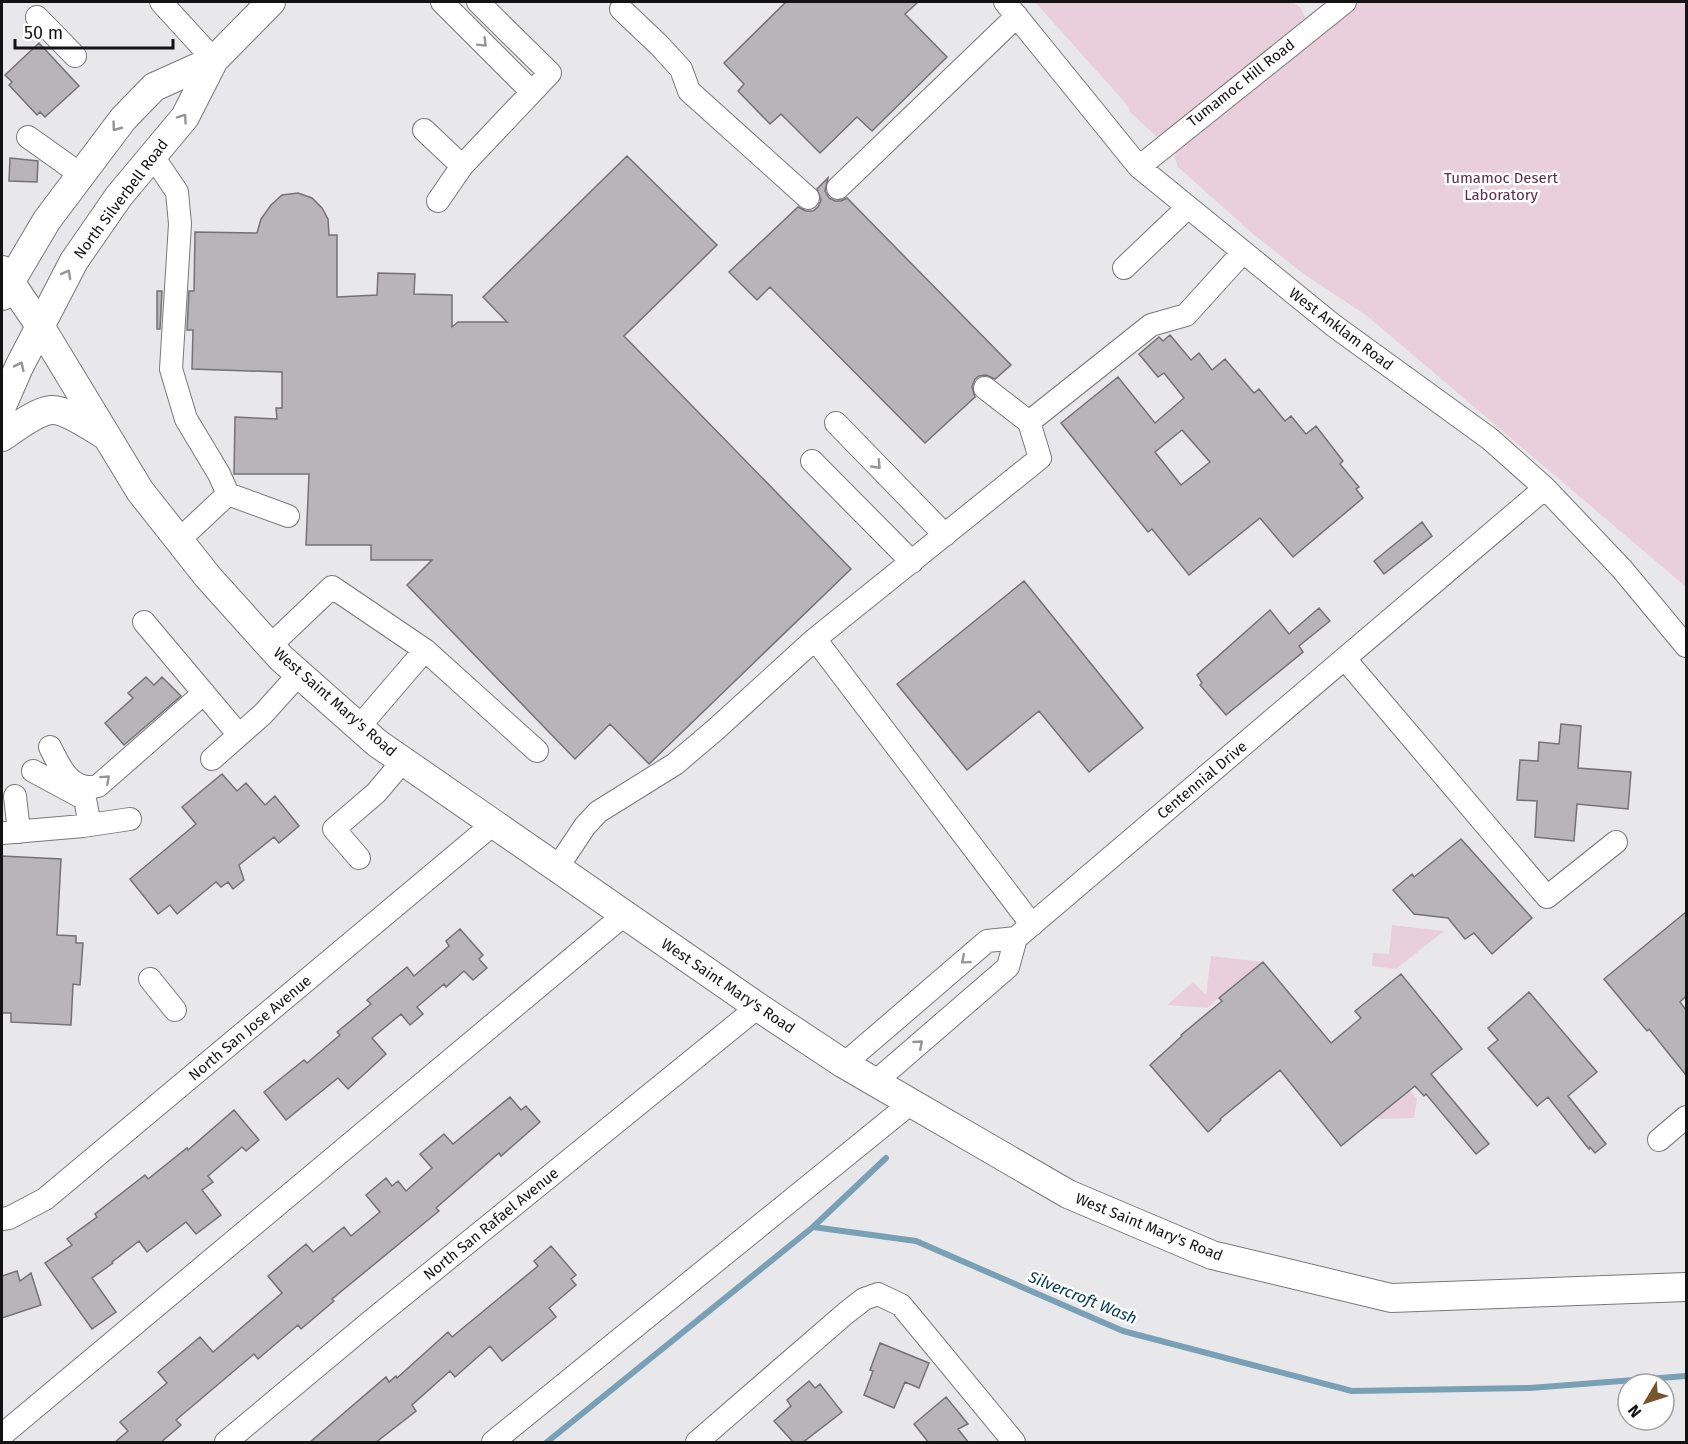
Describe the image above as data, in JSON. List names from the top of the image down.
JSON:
{
  "streets": {
    "main road": ["North Silverbell Road", "West Saint Mary's Road"],
    "street": [
      "Tumamoc Hill Road",
      "West Anklam Road",
      "Centennial Drive",
      "North San Jose Avenue",
      "North San Rafael Avenue"
    ]
  },
  "crossings": [
    ["Tumamoc Hill Road", "West Anklam Road"],
    ["North Silverbell Road", "West Saint Mary's Road"],
    ["West Anklam Road", "Centennial Drive"],
    ["West Saint Mary's Road", "North San Jose Avenue"],
    ["West Saint Mary's Road", "North San Rafael Avenue"]
  ],
  "water": ["Silvercroft Wash"],
  "parks": ["Tumamoc Desert Laboratory"],
  "scale_bar": "50 m",
  "north": "bottom left"
}
